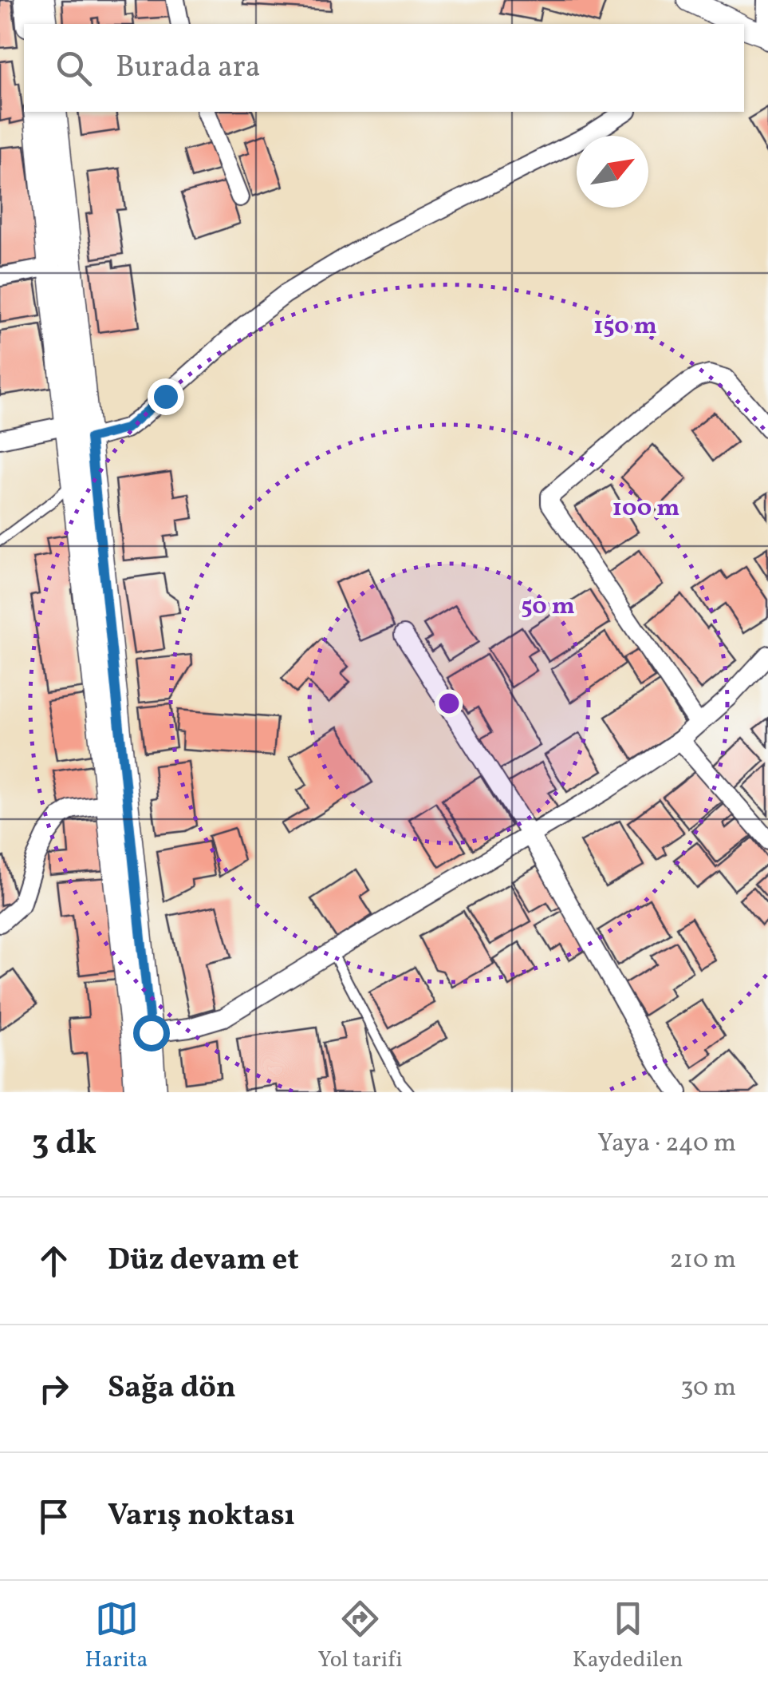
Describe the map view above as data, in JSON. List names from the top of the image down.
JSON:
{
  "north": "top right",
  "page": {
    "search": "Burada ara",
    "heading": ["3 dk", "Yaya · 240 m"],
    "list": [
      ["Düz devam et", "210 m"],
      ["Sağa dön", "30 m"],
      "Varış noktası"
    ],
    "nav": ["Harita", "Yol tarifi", "Kaydedilen"]
  },
  "rings": ["150 m", "100 m", "50 m"]
}
